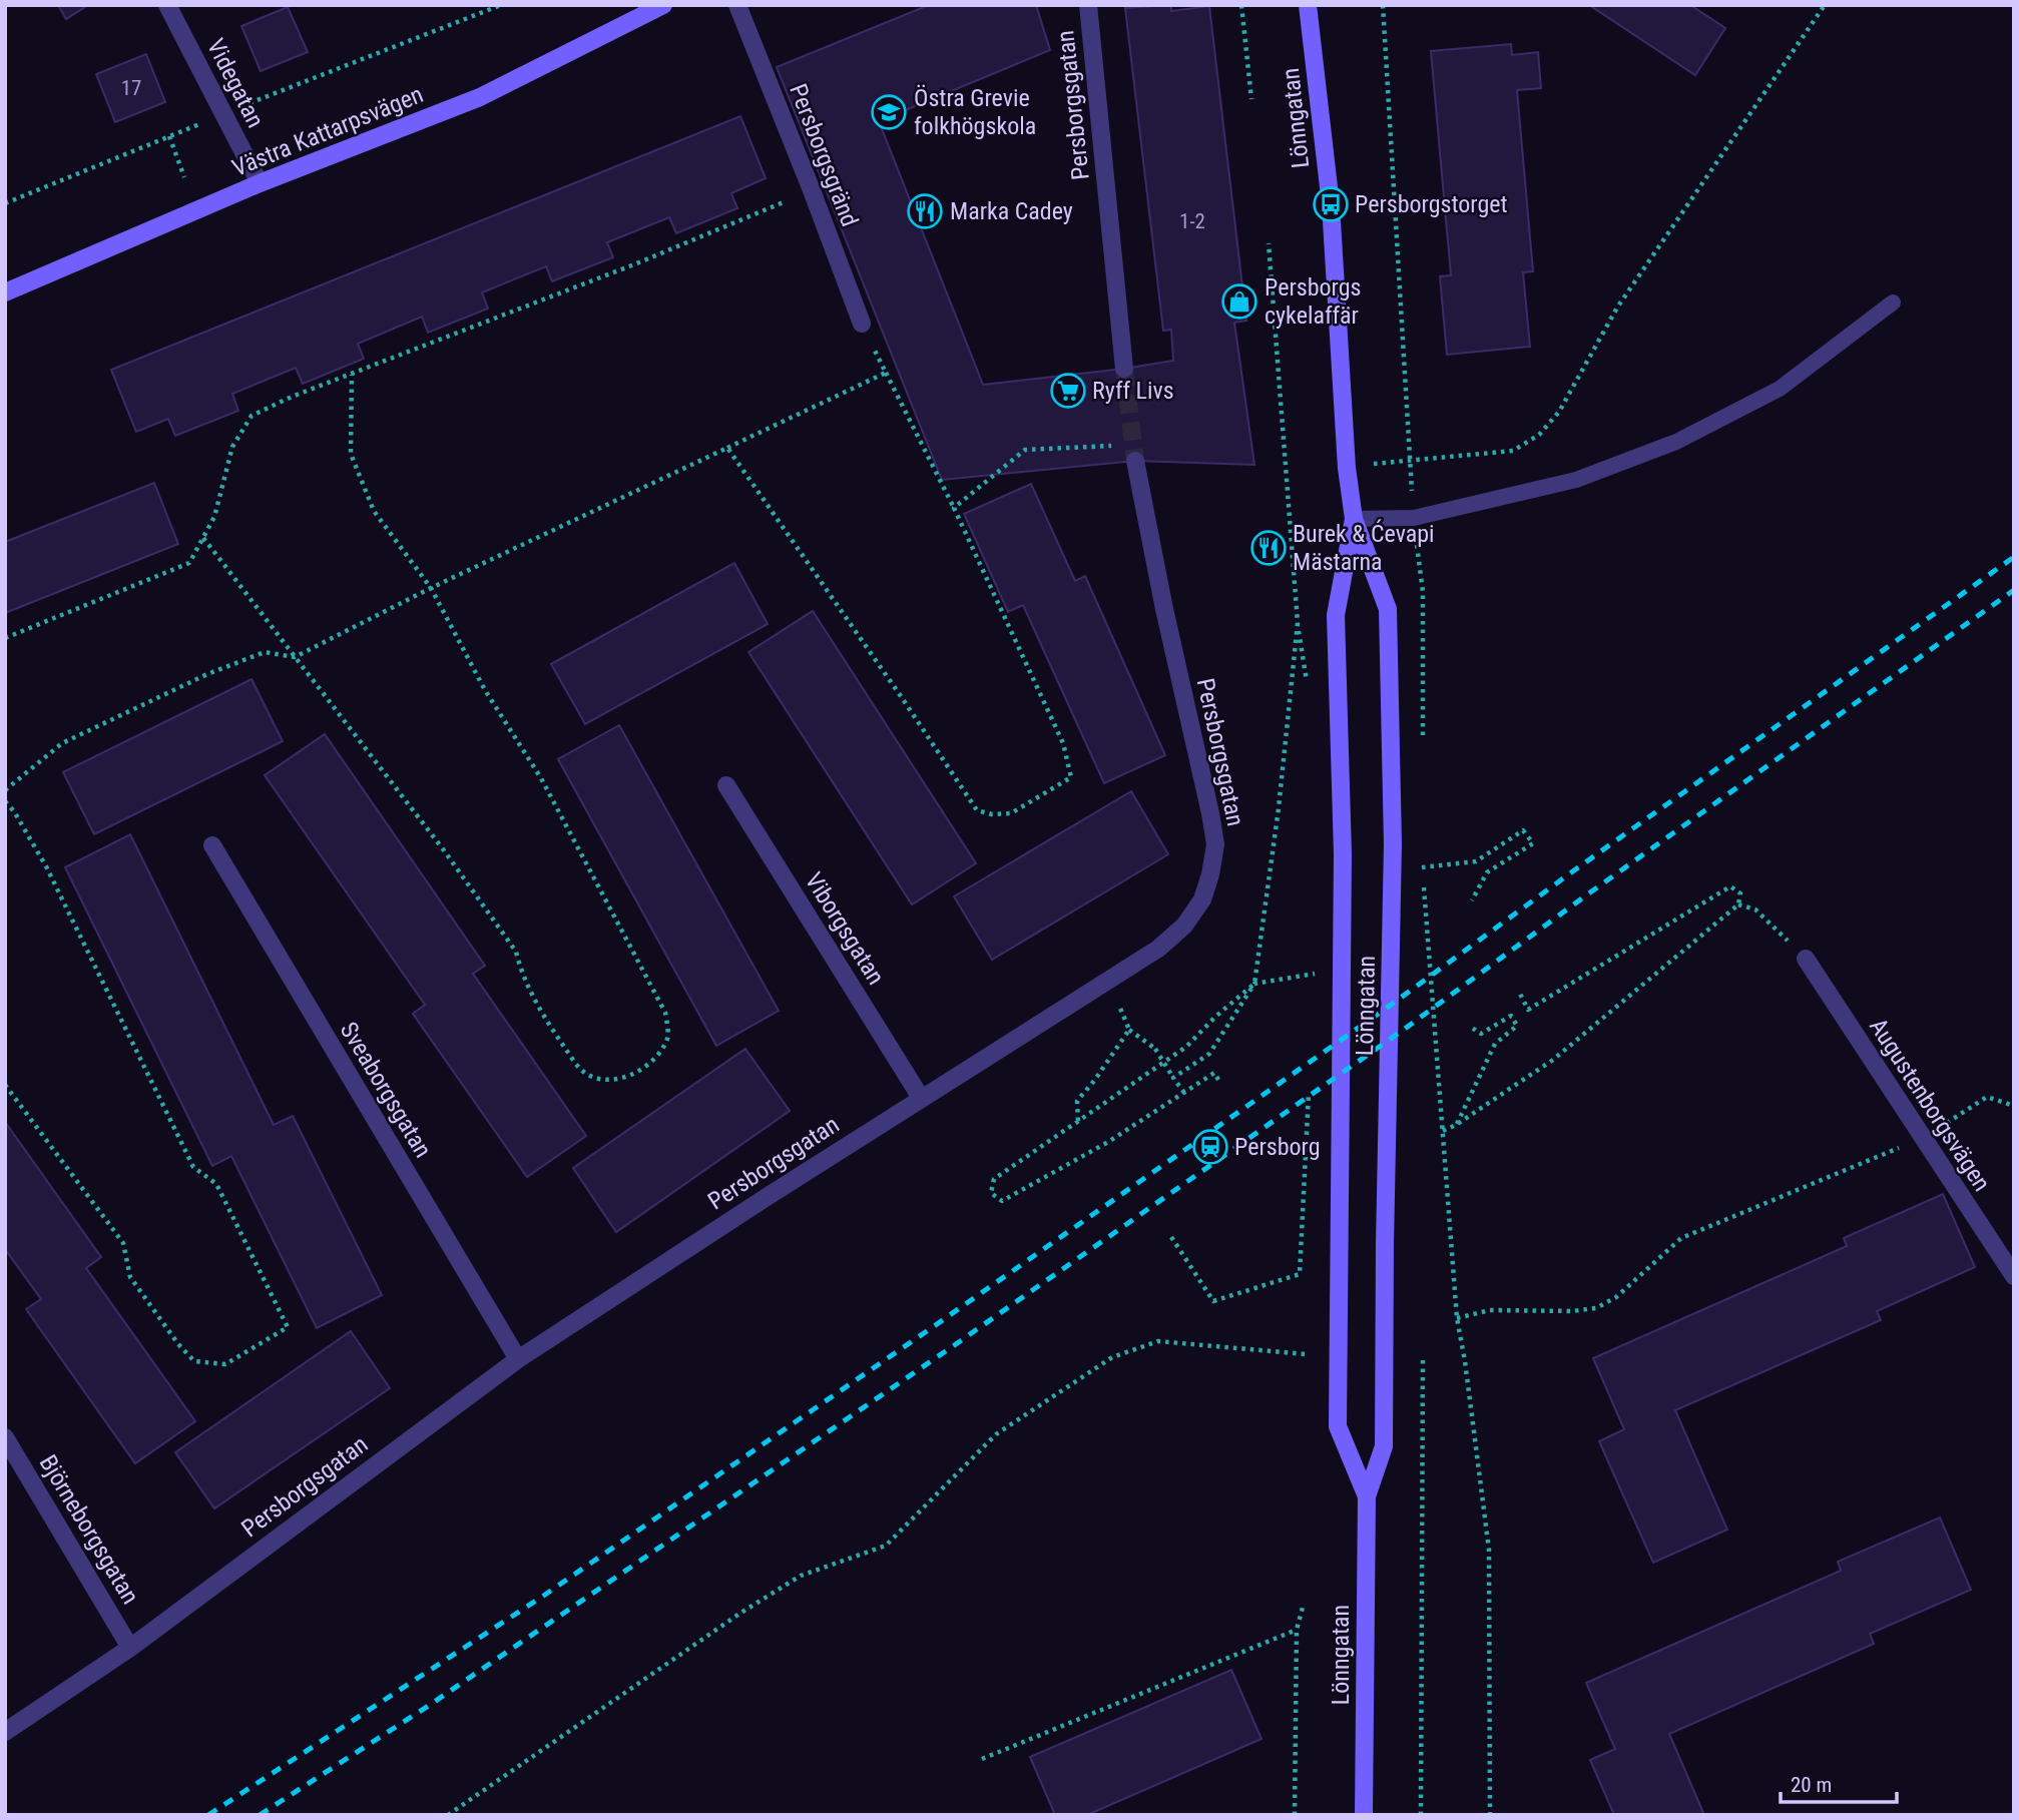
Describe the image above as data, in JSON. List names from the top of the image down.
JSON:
{
  "streets": {
    "street": [
      "Videgatan",
      "Persborgsgatan",
      "Lönngatan",
      "Västra Kattarpsvägen",
      "Persborgsgränd",
      "Viborgsgatan",
      "Sveaborgsgatan",
      "Augustenborgsvägen",
      "Björneborgsgatan"
    ]
  },
  "crossings": [
    ["Videgatan", "Västra Kattarpsvägen"],
    ["Persborgsgatan", "Viborgsgatan"],
    ["Persborgsgatan", "Sveaborgsgatan"],
    ["Persborgsgatan", "Björneborgsgatan"]
  ],
  "places": {
    "school or university": ["Östra Grevie folkhögskola"],
    "bus stop": ["Persborgstorget"],
    "restaurant": ["Marka Cadey", "Burek & Ćevapi Mästarna"],
    "shop": ["Persborgs cykelaffär"],
    "supermarket": ["Ryff Livs"],
    "station": ["Persborg"]
  },
  "house_numbers": ["17", "1-2"],
  "scale_bar": "20 m"
}
